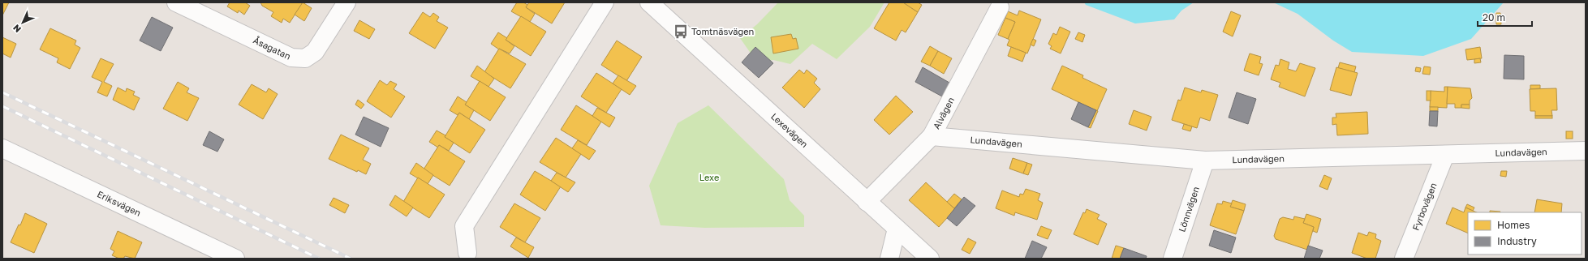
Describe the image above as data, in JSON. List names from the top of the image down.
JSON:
{
  "streets": {
    "street": [
      "Åsagatan",
      "Alvägen",
      "Lexevägen",
      "Lundavägen",
      "Eriksvägen",
      "Fyrbovägen",
      "Lönnvägen"
    ]
  },
  "crossings": [
    ["Alvägen", "Lexevägen"],
    ["Alvägen", "Lundavägen"],
    ["Lundavägen", "Fyrbovägen"],
    ["Lundavägen", "Lönnvägen"]
  ],
  "parks": ["Lexe"],
  "places": {
    "bus stop": ["Tomtnäsvägen"]
  },
  "legend": ["Homes", "Industry"],
  "scale_bar": "20 m",
  "north": "bottom left"
}
